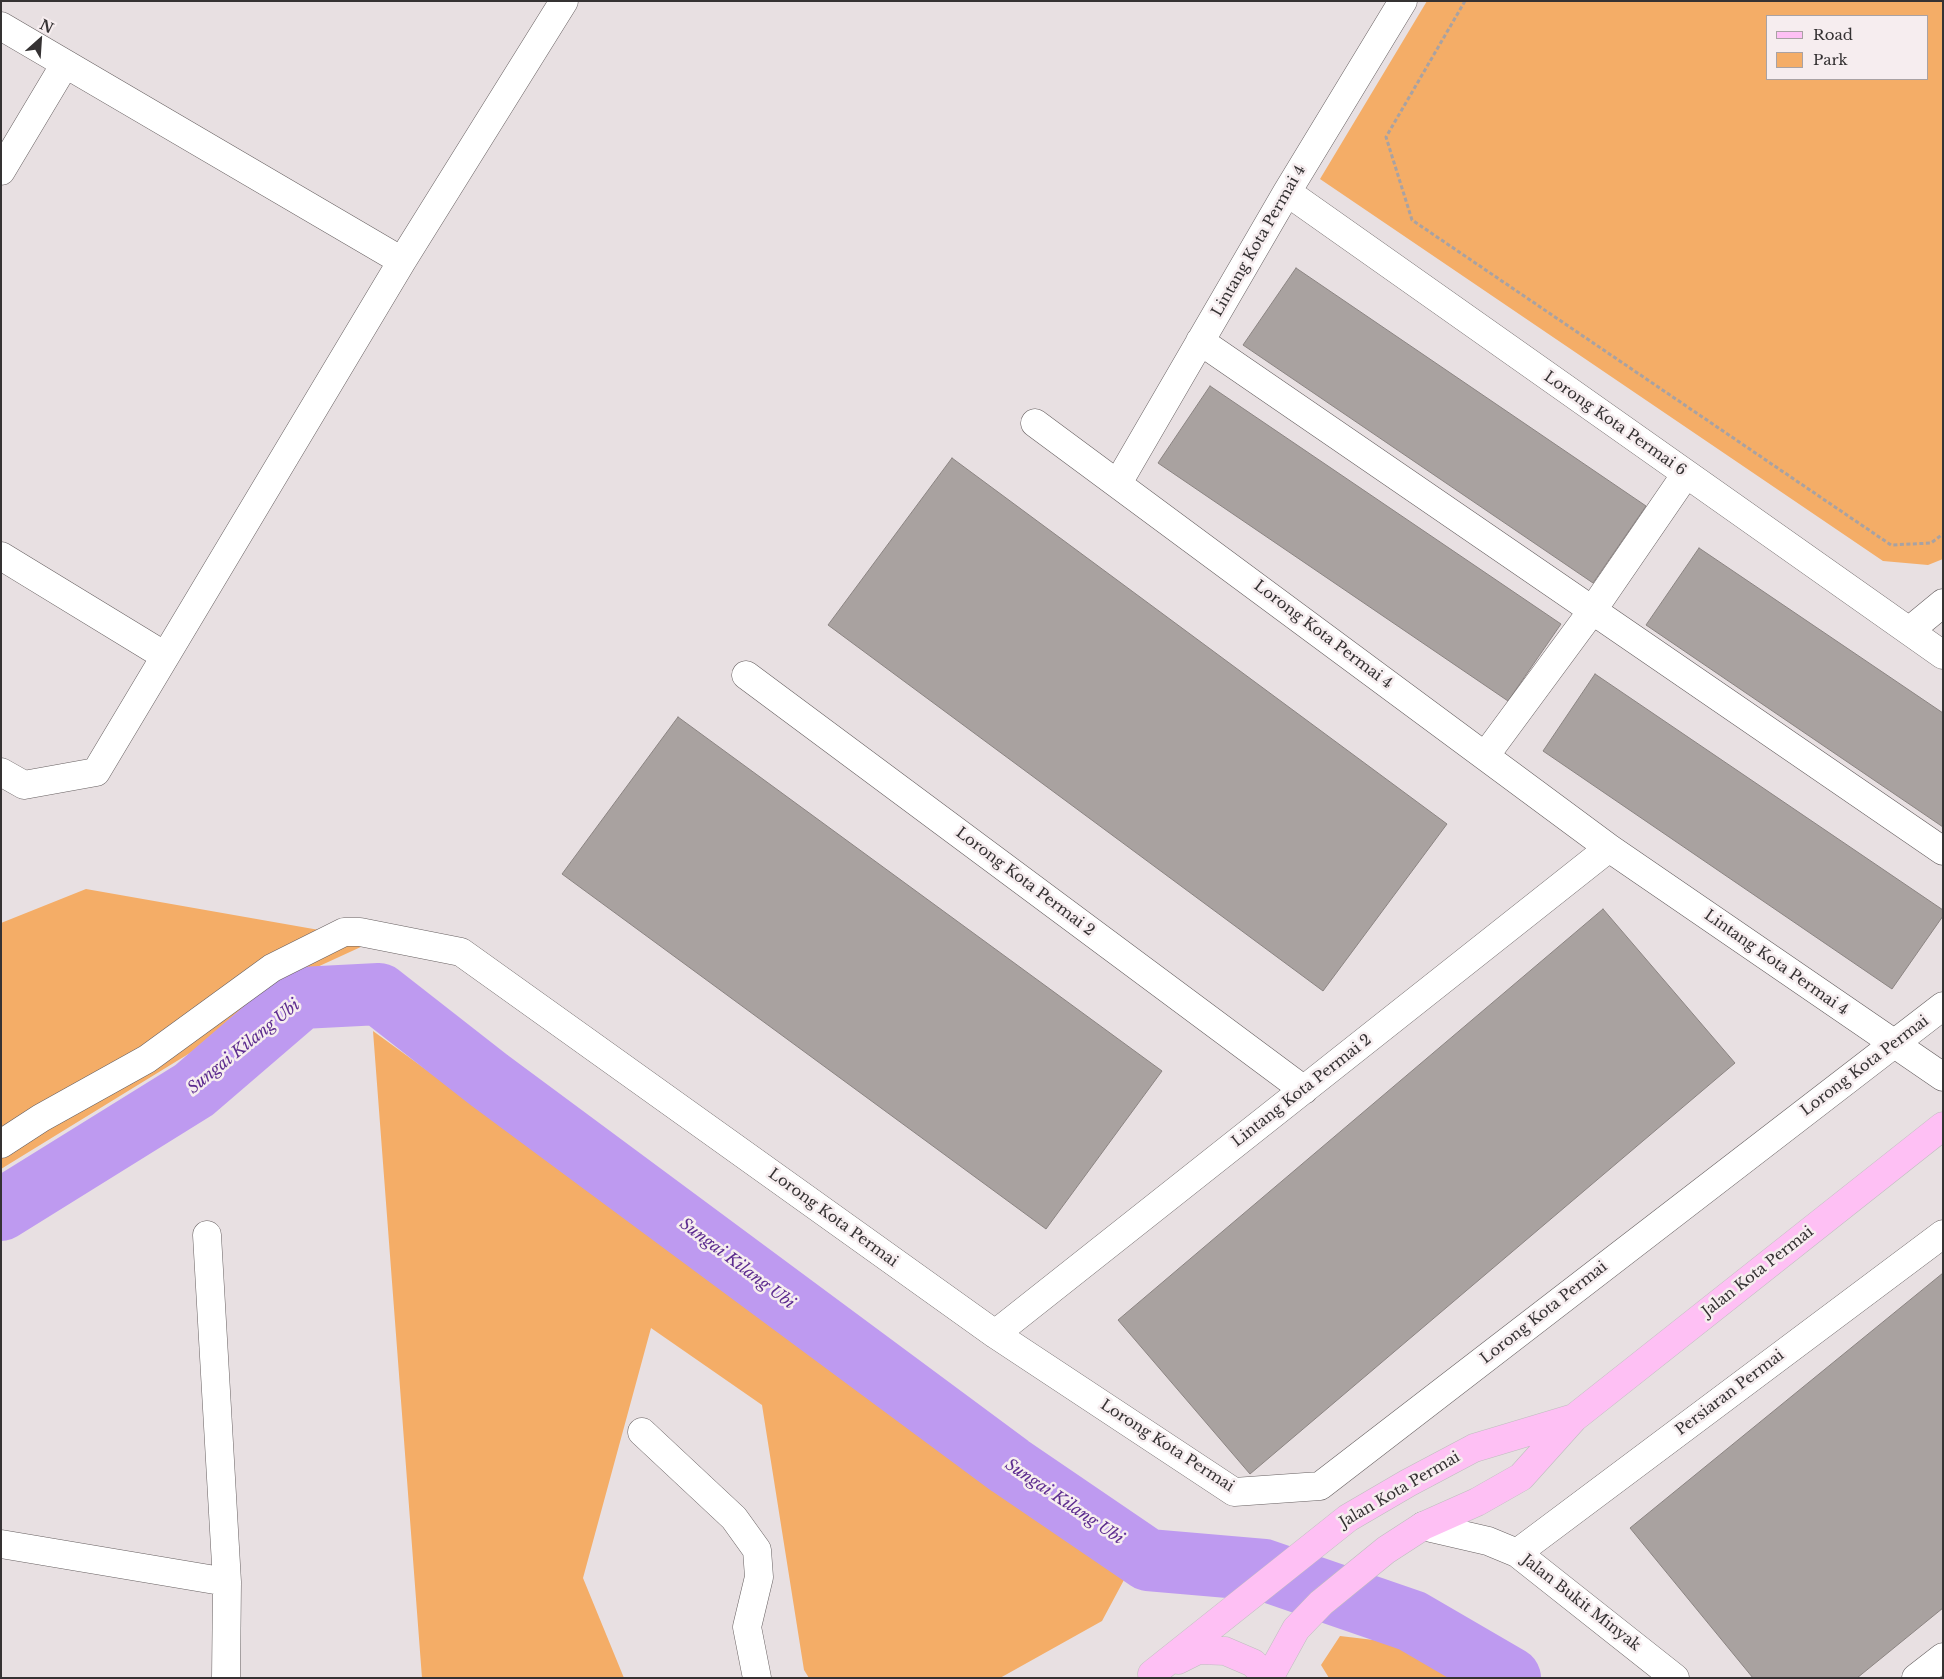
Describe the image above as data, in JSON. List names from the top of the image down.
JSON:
{
  "streets": {
    "main road": ["Jalan Kota Permai"],
    "street": [
      "Lintang Kota Permai 4",
      "Lorong Kota Permai 6",
      "Lorong Kota Permai 4",
      "Lorong Kota Permai 2",
      "Lorong Kota Permai",
      "Lintang Kota Permai 2",
      "Persiaran Permai",
      "Jalan Bukit Minyak"
    ]
  },
  "crossings": [
    ["Lintang Kota Permai 4", "Lorong Kota Permai 6"],
    ["Lintang Kota Permai 4", "Lorong Kota Permai 4"],
    ["Lintang Kota Permai 4", "Lorong Kota Permai"],
    ["Lintang Kota Permai 4", "Lintang Kota Permai 2"],
    ["Lorong Kota Permai 4", "Lintang Kota Permai 2"],
    ["Lorong Kota Permai 2", "Lintang Kota Permai 2"],
    ["Lorong Kota Permai", "Lintang Kota Permai 2"],
    ["Jalan Kota Permai", "Jalan Bukit Minyak"],
    ["Persiaran Permai", "Jalan Bukit Minyak"]
  ],
  "water": ["Sungai Kilang Ubi"],
  "legend": ["Road", "Park"],
  "north": "top right"
}
